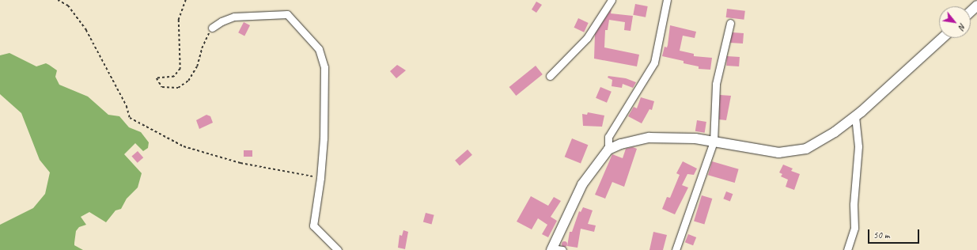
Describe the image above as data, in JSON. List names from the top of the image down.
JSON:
{
  "scale_bar": "50 m",
  "north": "bottom right"
}
